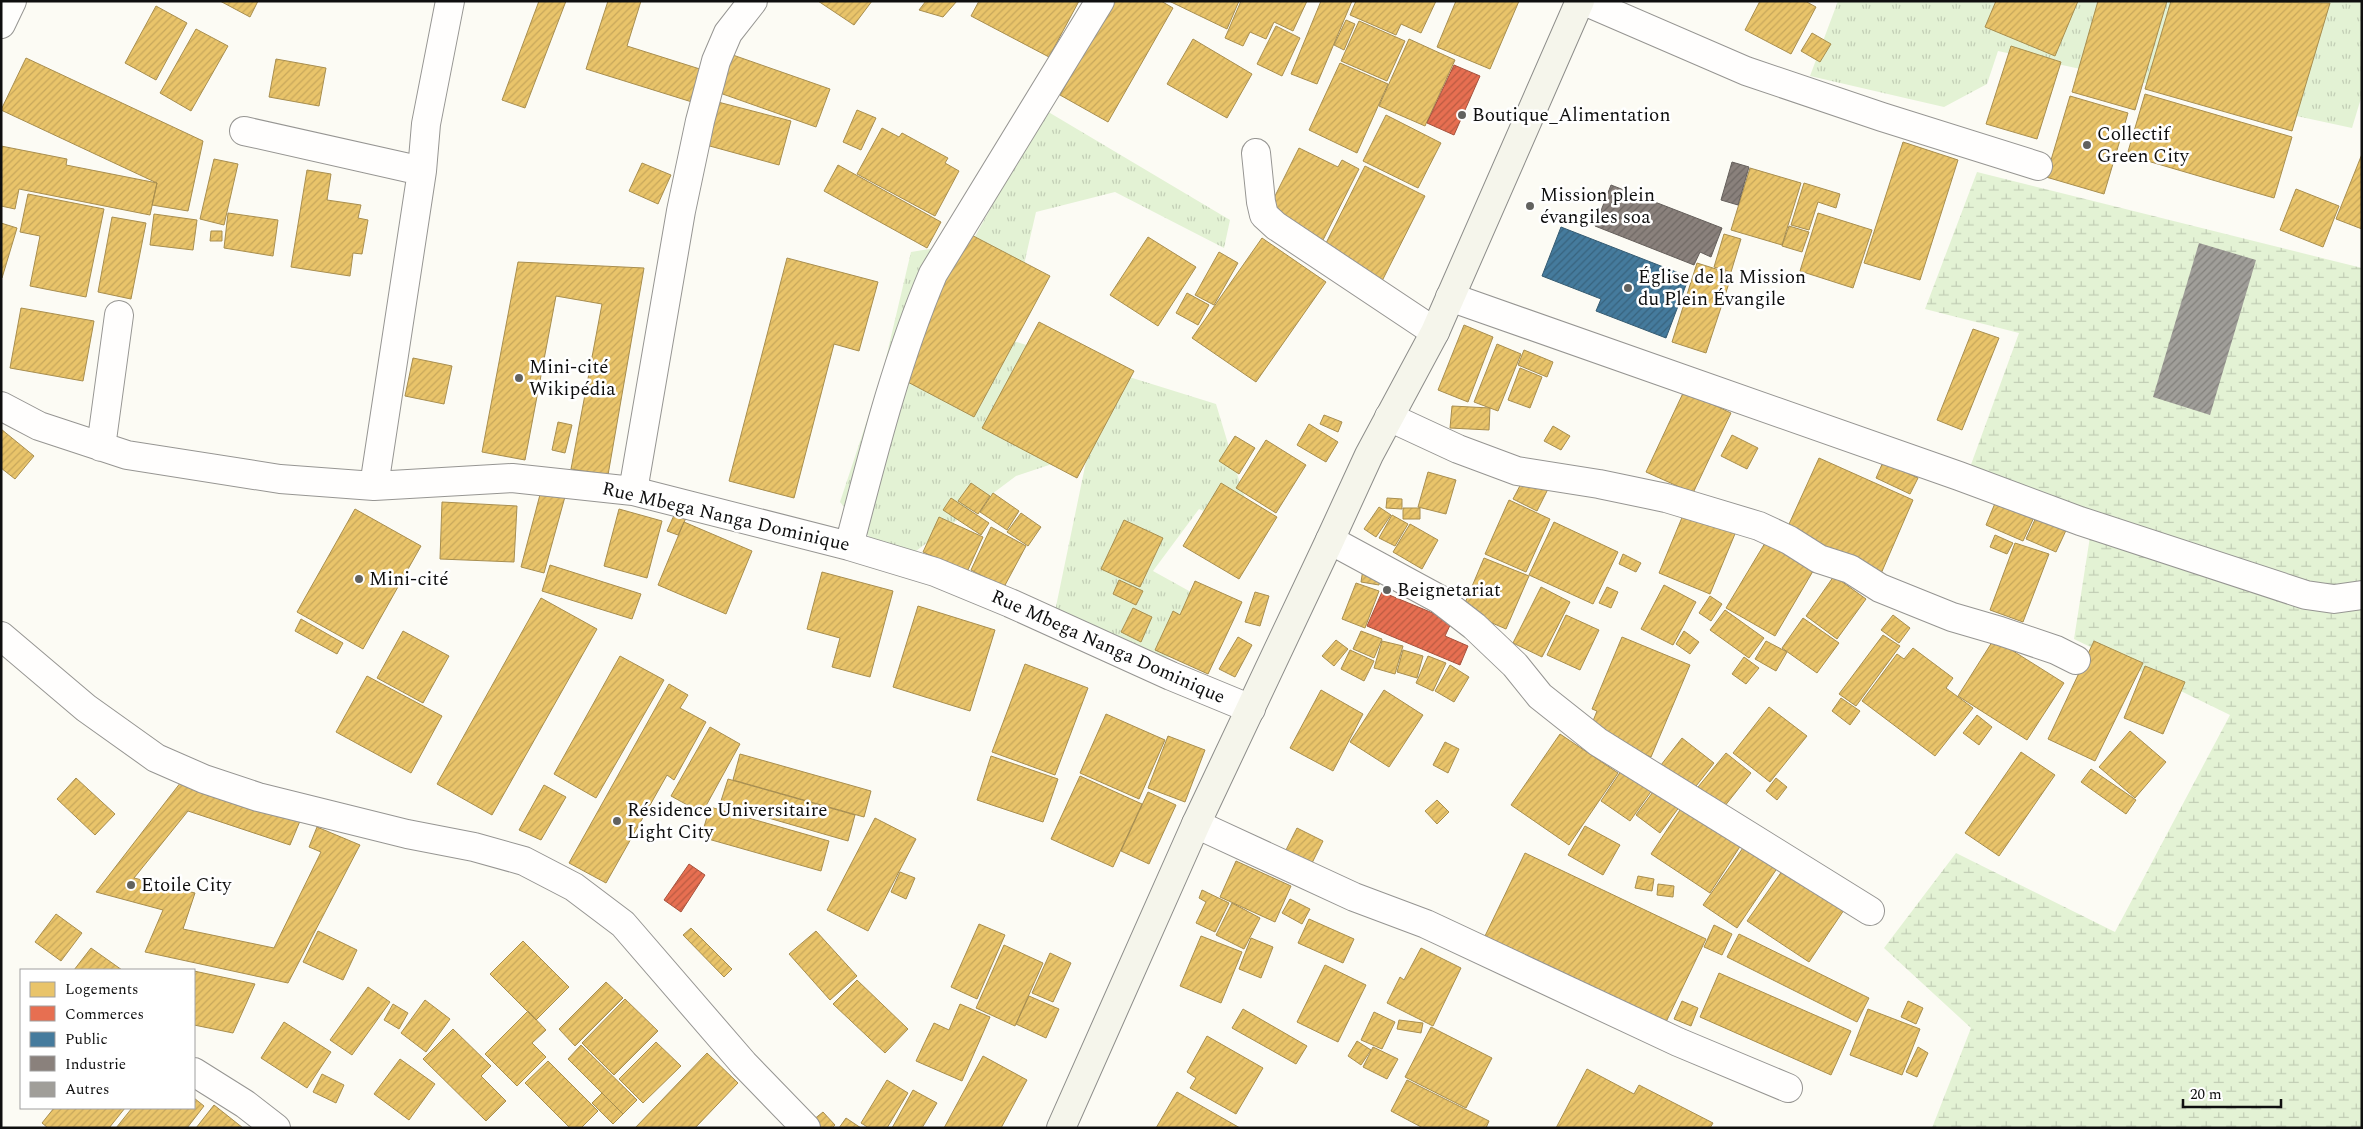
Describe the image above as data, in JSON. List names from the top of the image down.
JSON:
{
  "streets": {
    "street": ["Rue Mbega Nanga Dominique"]
  },
  "places": [
    "Boutique_Alimentation",
    "Collectif Green City",
    "Mission plein évangiles soa",
    "Église de la Mission du Plein Évangile",
    "Mini-cité Wikipédia",
    "Mini-cité",
    "Beignetariat",
    "Résidence Universitaire Light City",
    "Etoile City"
  ],
  "legend": [
    "Logements",
    "Commerces",
    "Public",
    "Industrie",
    "Autres"
  ],
  "scale_bar": "20 m"
}
